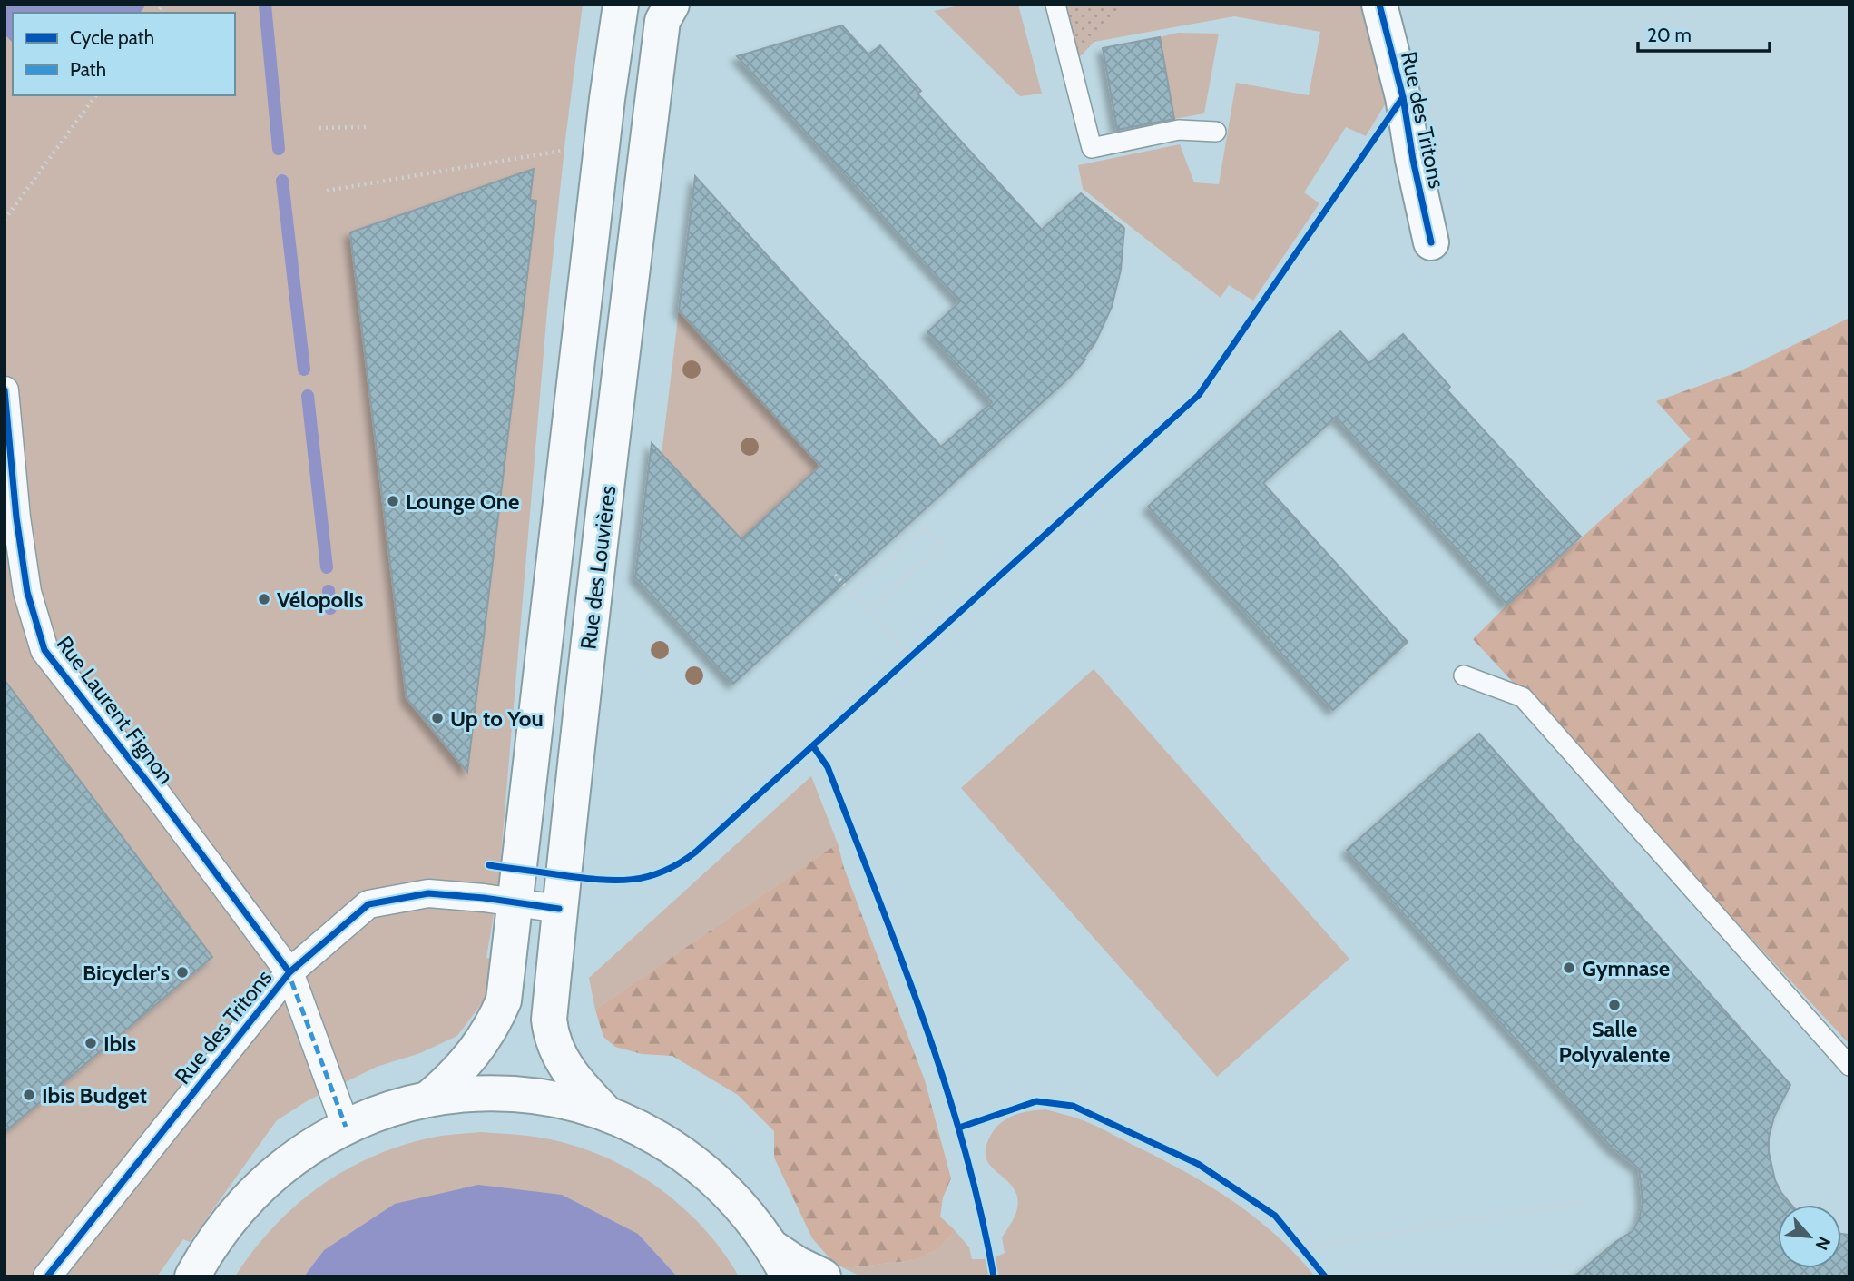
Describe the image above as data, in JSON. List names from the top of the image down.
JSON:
{
  "streets": {
    "street": ["Rue des Tritons", "Rue des Louvières", "Rue Laurent Fignon"]
  },
  "crossings": [
    ["Rue des Tritons", "Rue des Louvières"],
    ["Rue des Tritons", "Rue Laurent Fignon"]
  ],
  "places": [
    "Lounge One",
    "Vélopolis",
    "Up to You",
    "Gymnase",
    "Bicycler's",
    "Salle Polyvalente",
    "Ibis",
    "Ibis Budget"
  ],
  "legend": ["Cycle path", "Path"],
  "scale_bar": "20 m",
  "north": "bottom right"
}
